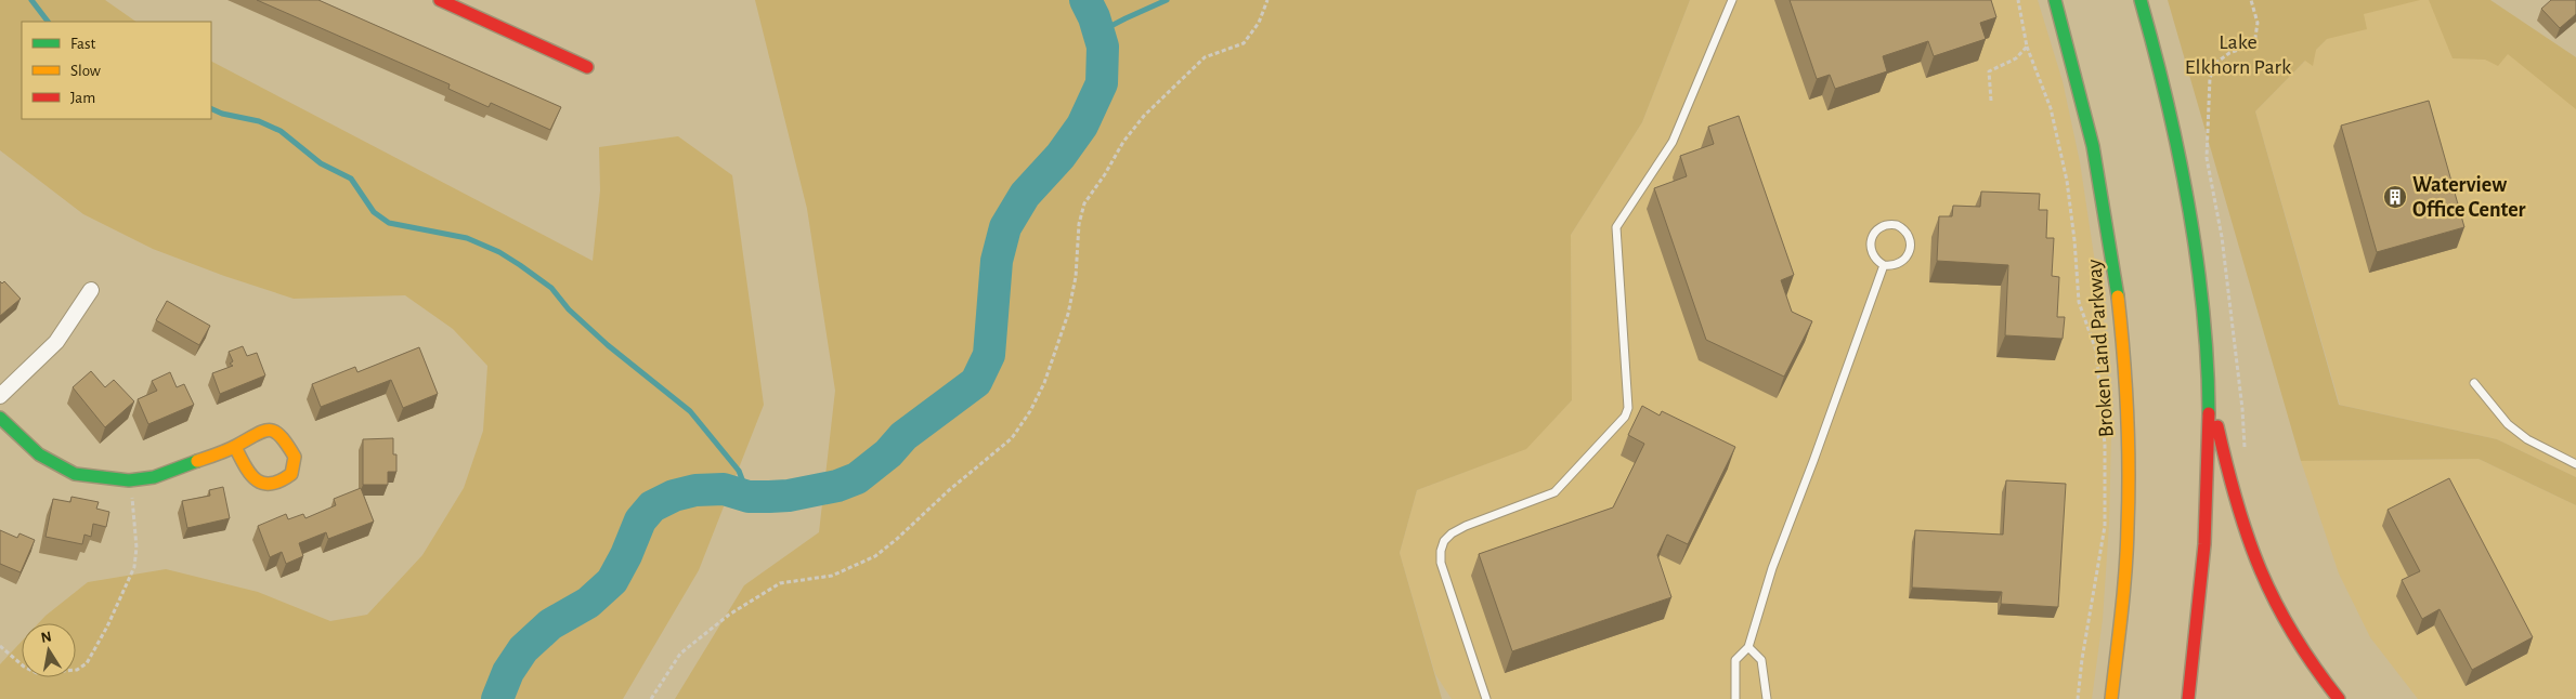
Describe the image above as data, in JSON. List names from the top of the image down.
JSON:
{
  "streets": {
    "main road": ["Broken Land Parkway"]
  },
  "parks": ["Lake Elkhorn Park"],
  "places": {
    "building": ["Waterview Office Center"]
  },
  "legend": ["Fast", "Slow", "Jam"],
  "north": "top"
}
